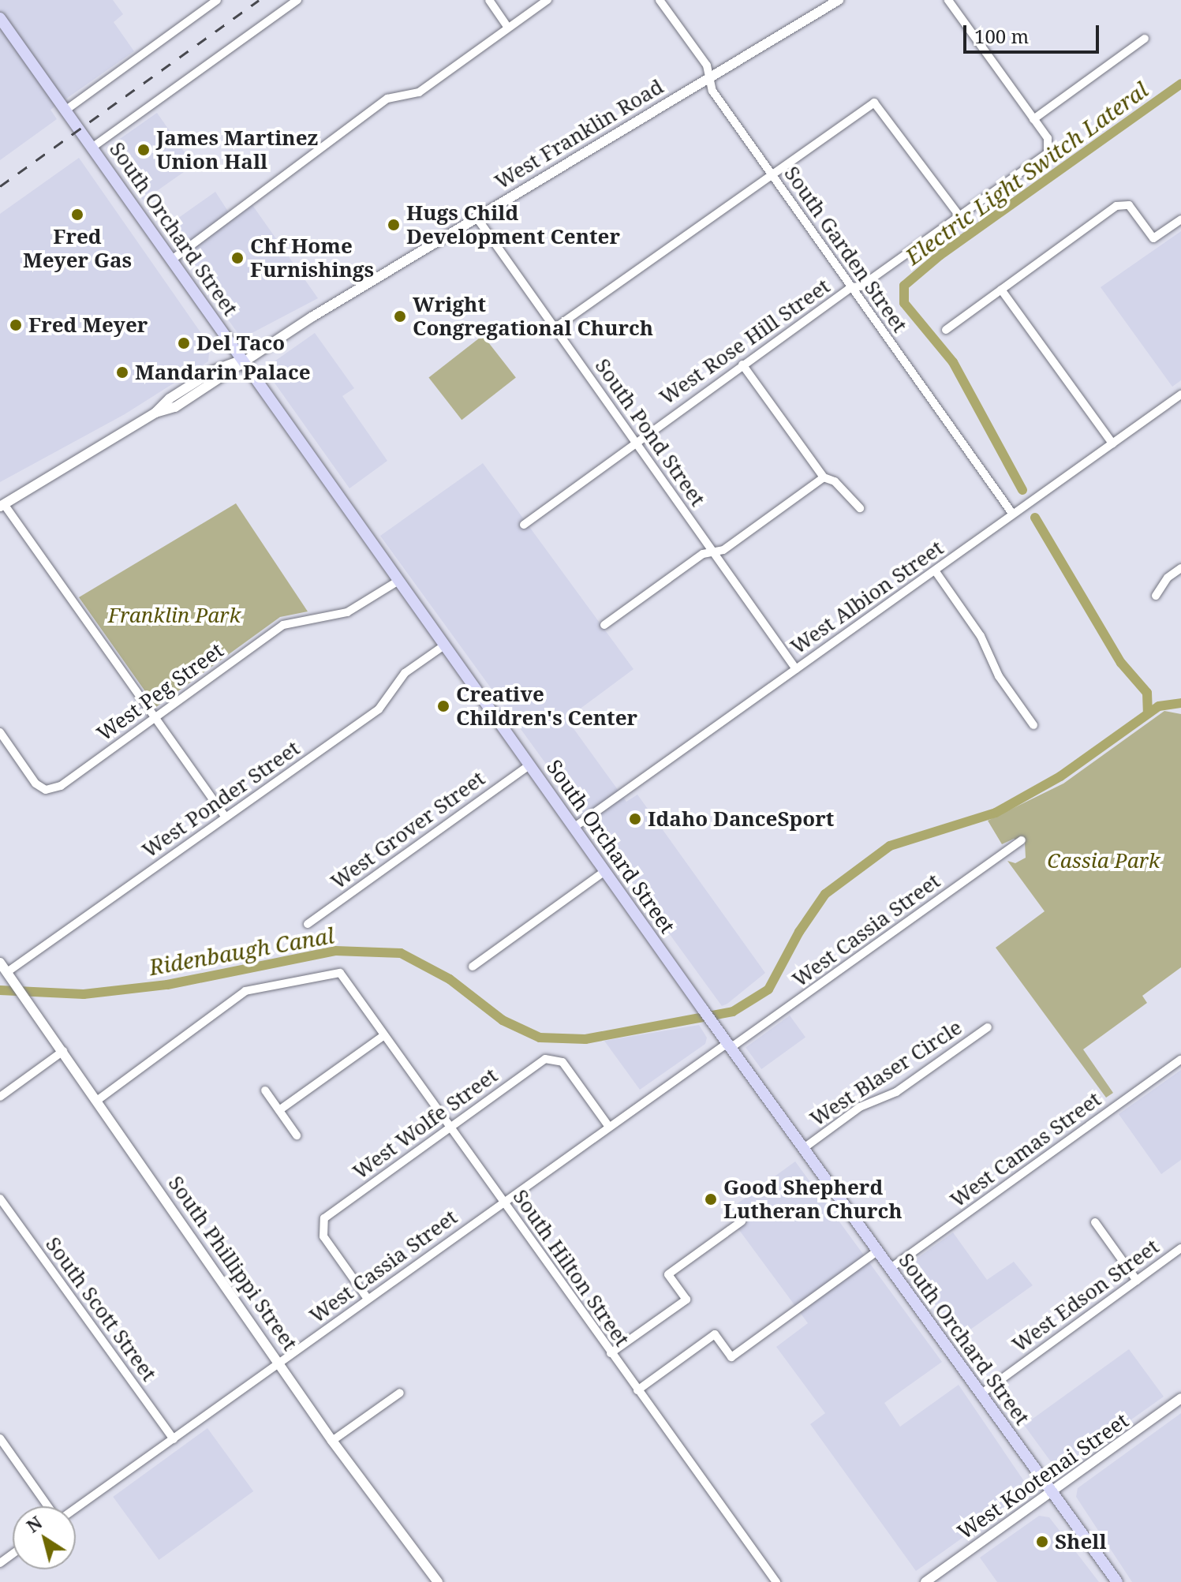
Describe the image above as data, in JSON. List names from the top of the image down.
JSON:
{
  "streets": {
    "main road": ["South Orchard Street"],
    "street": [
      "West Franklin Road",
      "South Garden Street",
      "West Rose Hill Street",
      "South Pond Street",
      "West Albion Street",
      "West Peg Street",
      "West Ponder Street",
      "West Grover Street",
      "West Cassia Street",
      "West Blaser Circle",
      "West Wolfe Street",
      "West Camas Street",
      "South Phillippi Street",
      "South Hilton Street",
      "West Edson Street",
      "South Scott Street",
      "West Kootenai Street"
    ]
  },
  "crossings": [
    ["West Franklin Road", "South Orchard Street"],
    ["West Franklin Road", "South Garden Street"],
    ["West Franklin Road", "South Pond Street"],
    ["South Orchard Street", "West Albion Street"],
    ["South Orchard Street", "West Peg Street"],
    ["South Orchard Street", "West Ponder Street"],
    ["South Orchard Street", "West Grover Street"],
    ["South Orchard Street", "West Cassia Street"],
    ["South Orchard Street", "West Blaser Circle"],
    ["South Orchard Street", "West Camas Street"],
    ["South Orchard Street", "West Edson Street"],
    ["South Orchard Street", "West Kootenai Street"],
    ["South Garden Street", "West Rose Hill Street"],
    ["South Garden Street", "West Albion Street"],
    ["West Rose Hill Street", "South Pond Street"],
    ["South Pond Street", "West Albion Street"],
    ["West Ponder Street", "South Phillippi Street"],
    ["West Cassia Street", "West Wolfe Street"],
    ["West Cassia Street", "South Phillippi Street"],
    ["West Cassia Street", "South Hilton Street"],
    ["West Cassia Street", "South Scott Street"],
    ["West Wolfe Street", "South Hilton Street"],
    ["South Phillippi Street", "South Hilton Street"]
  ],
  "water": ["Electric Light Switch Lateral", "Ridenbaugh Canal"],
  "parks": ["Franklin Park", "Cassia Park"],
  "places": [
    "James Martinez Union Hall",
    "Fred Meyer Gas",
    "Hugs Child Development Center",
    "Chf Home Furnishings",
    "Wright Congregational Church",
    "Fred Meyer",
    "Del Taco",
    "Mandarin Palace",
    "Creative Children's Center",
    "Idaho DanceSport",
    "Good Shepherd Lutheran Church",
    "Shell"
  ],
  "scale_bar": "100 m",
  "north": "top left"
}
